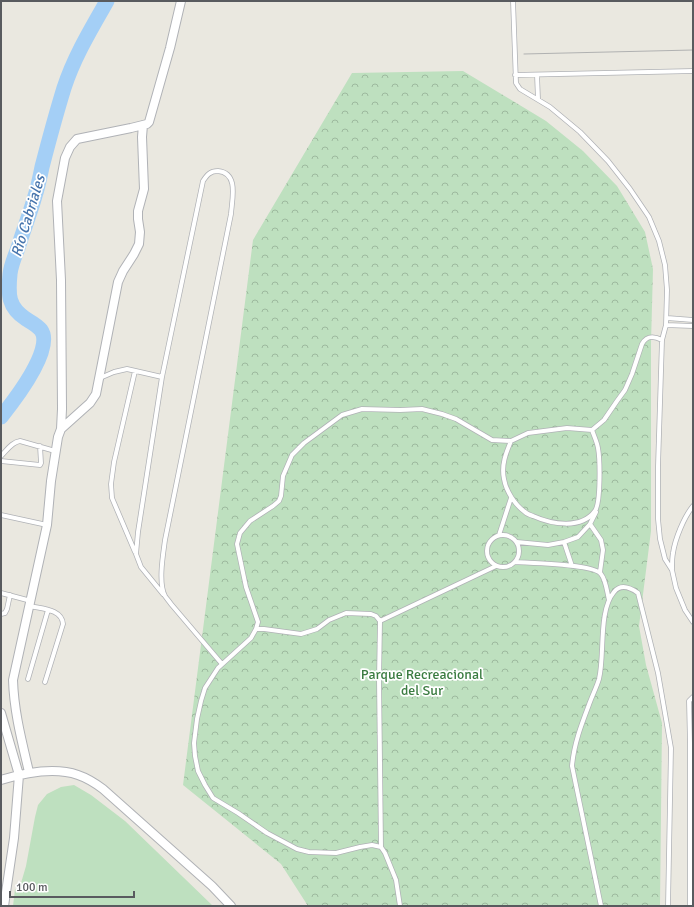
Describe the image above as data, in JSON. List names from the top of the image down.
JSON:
{
  "water": ["Río Cabriales"],
  "parks": ["Parque Recreacional del Sur"],
  "scale_bar": "100 m"
}
